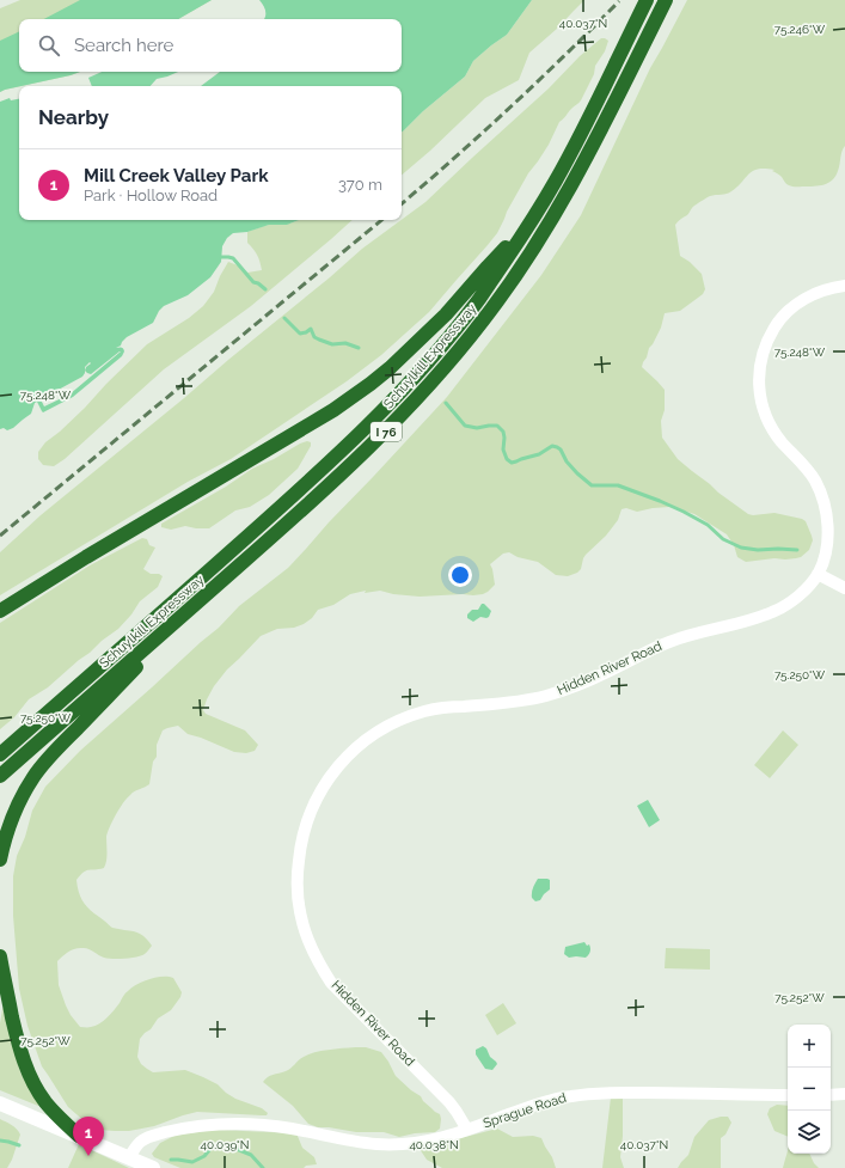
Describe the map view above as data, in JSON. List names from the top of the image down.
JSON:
{
  "streets": {
    "highway": ["Schuylkill Expressway", "I 76"],
    "street": ["Hidden River Road", "Sprague Road"]
  },
  "crossings": [
    ["Hidden River Road", "Sprague Road"]
  ],
  "page": {
    "search": "Search here",
    "heading": "Nearby",
    "list": [
      {
        "mark": "1",
        "name": "Mill Creek Valley Park",
        "note": "Park · Hollow Road",
        "value": "370 m"
      }
    ],
    "map_buttons": ["+", "−"],
    "pins": "1"
  },
  "coordinates": [
    "40.037°N",
    "75.246°W",
    "75.248°W",
    "75.250°W",
    "75.252°W",
    "40.039°N",
    "40.038°N"
  ]
}
